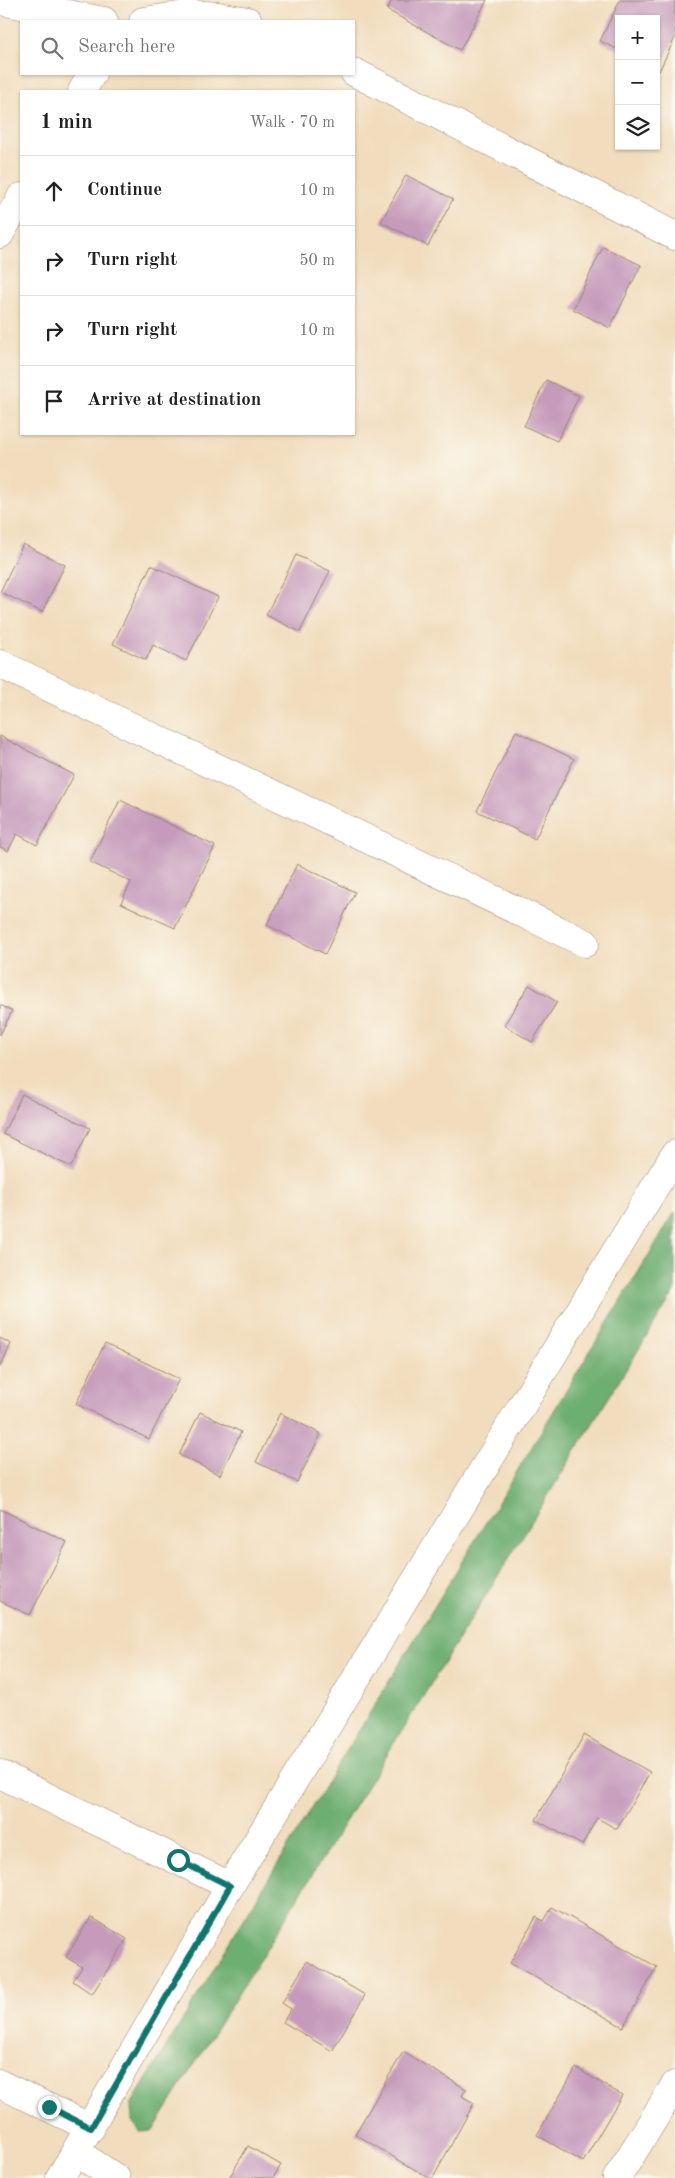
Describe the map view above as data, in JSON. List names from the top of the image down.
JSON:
{
  "page": {
    "map_buttons": ["+", "−"],
    "search": "Search here",
    "heading": ["1 min", "Walk · 70 m"],
    "list": [
      ["Continue", "10 m"],
      ["Turn right", "50 m"],
      ["Turn right", "10 m"],
      "Arrive at destination"
    ]
  }
}
